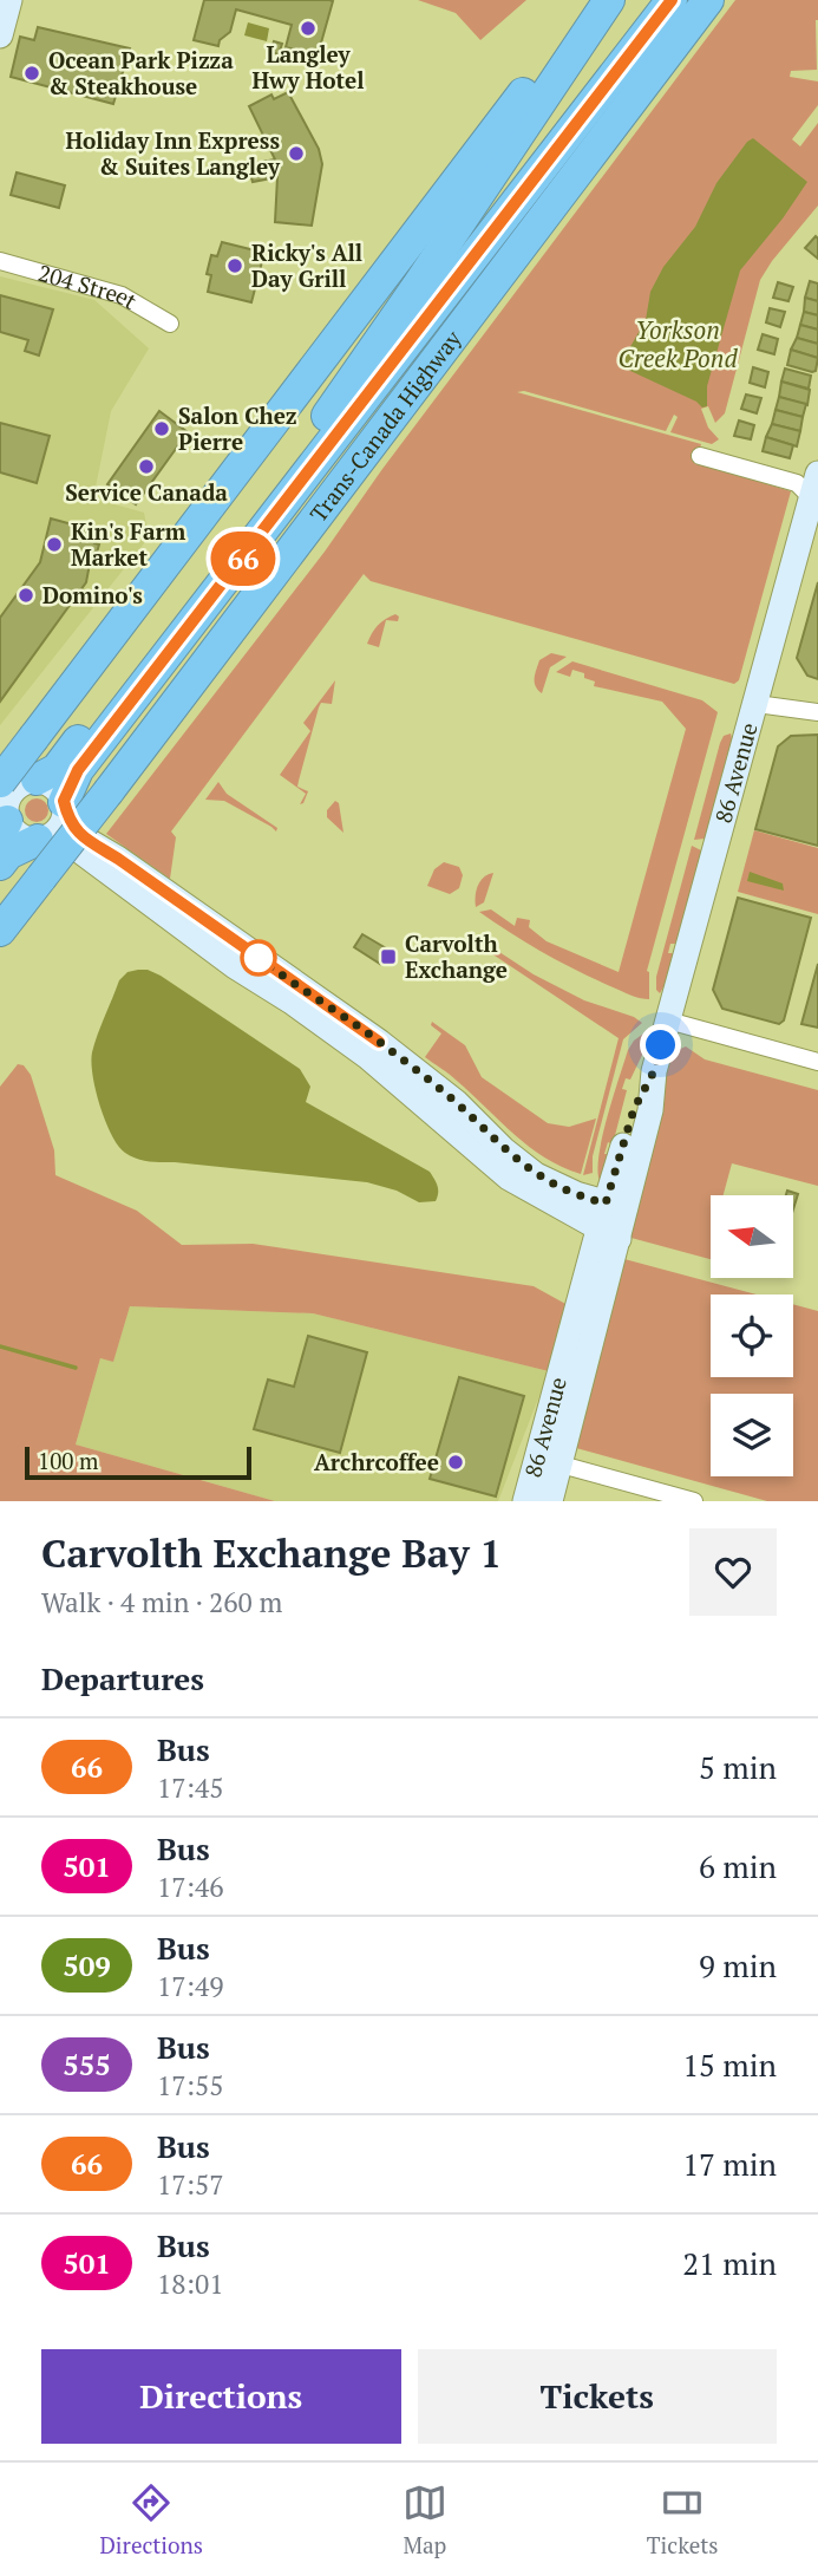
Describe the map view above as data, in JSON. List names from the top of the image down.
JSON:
{
  "streets": {
    "highway": ["Trans-Canada Highway"],
    "main road": ["86 Avenue"],
    "street": ["204 Street"]
  },
  "water": ["Yorkson Creek Pond"],
  "places": {
    "other": [
      "Langley Hwy Hotel",
      "Ocean Park Pizza & Steakhouse",
      "Holiday Inn Express & Suites Langley",
      "Ricky's All Day Grill",
      "Salon Chez Pierre",
      "Service Canada",
      "Kin's Farm Market",
      "Domino's",
      "Archrcoffee"
    ],
    "transit": ["Carvolth Exchange"]
  },
  "lines": ["bus line 66"],
  "scale_bar": "100 m",
  "north": "left",
  "page": {
    "on_map": "66",
    "scale": "100 m",
    "heading": [
      ["Carvolth Exchange Bay 1", "Walk · 4 min · 260 m"],
      "Departures"
    ],
    "list": [
      {
        "mark": "66",
        "name": "Bus",
        "note": "17:45",
        "value": "5 min"
      },
      {
        "mark": "501",
        "name": "Bus",
        "note": "17:46",
        "value": "6 min"
      },
      {
        "mark": "509",
        "name": "Bus",
        "note": "17:49",
        "value": "9 min"
      },
      {
        "mark": "555",
        "name": "Bus",
        "note": "17:55",
        "value": "15 min"
      },
      {
        "mark": "66",
        "name": "Bus",
        "note": "17:57",
        "value": "17 min"
      },
      {
        "mark": "501",
        "name": "Bus",
        "note": "18:01",
        "value": "21 min"
      }
    ],
    "buttons": ["Directions", "Tickets"],
    "tabs": ["Directions", "Map", "Tickets"]
  }
}
